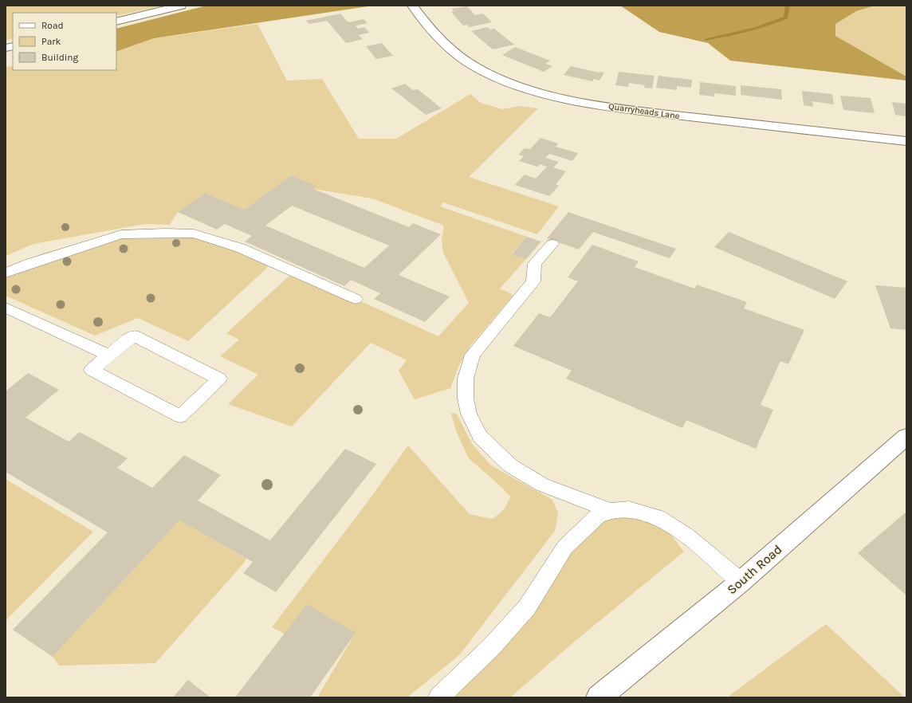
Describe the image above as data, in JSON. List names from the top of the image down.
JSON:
{
  "streets": {
    "street": ["Quarryheads Lane", "South Road"]
  },
  "legend": ["Road", "Park", "Building"]
}
